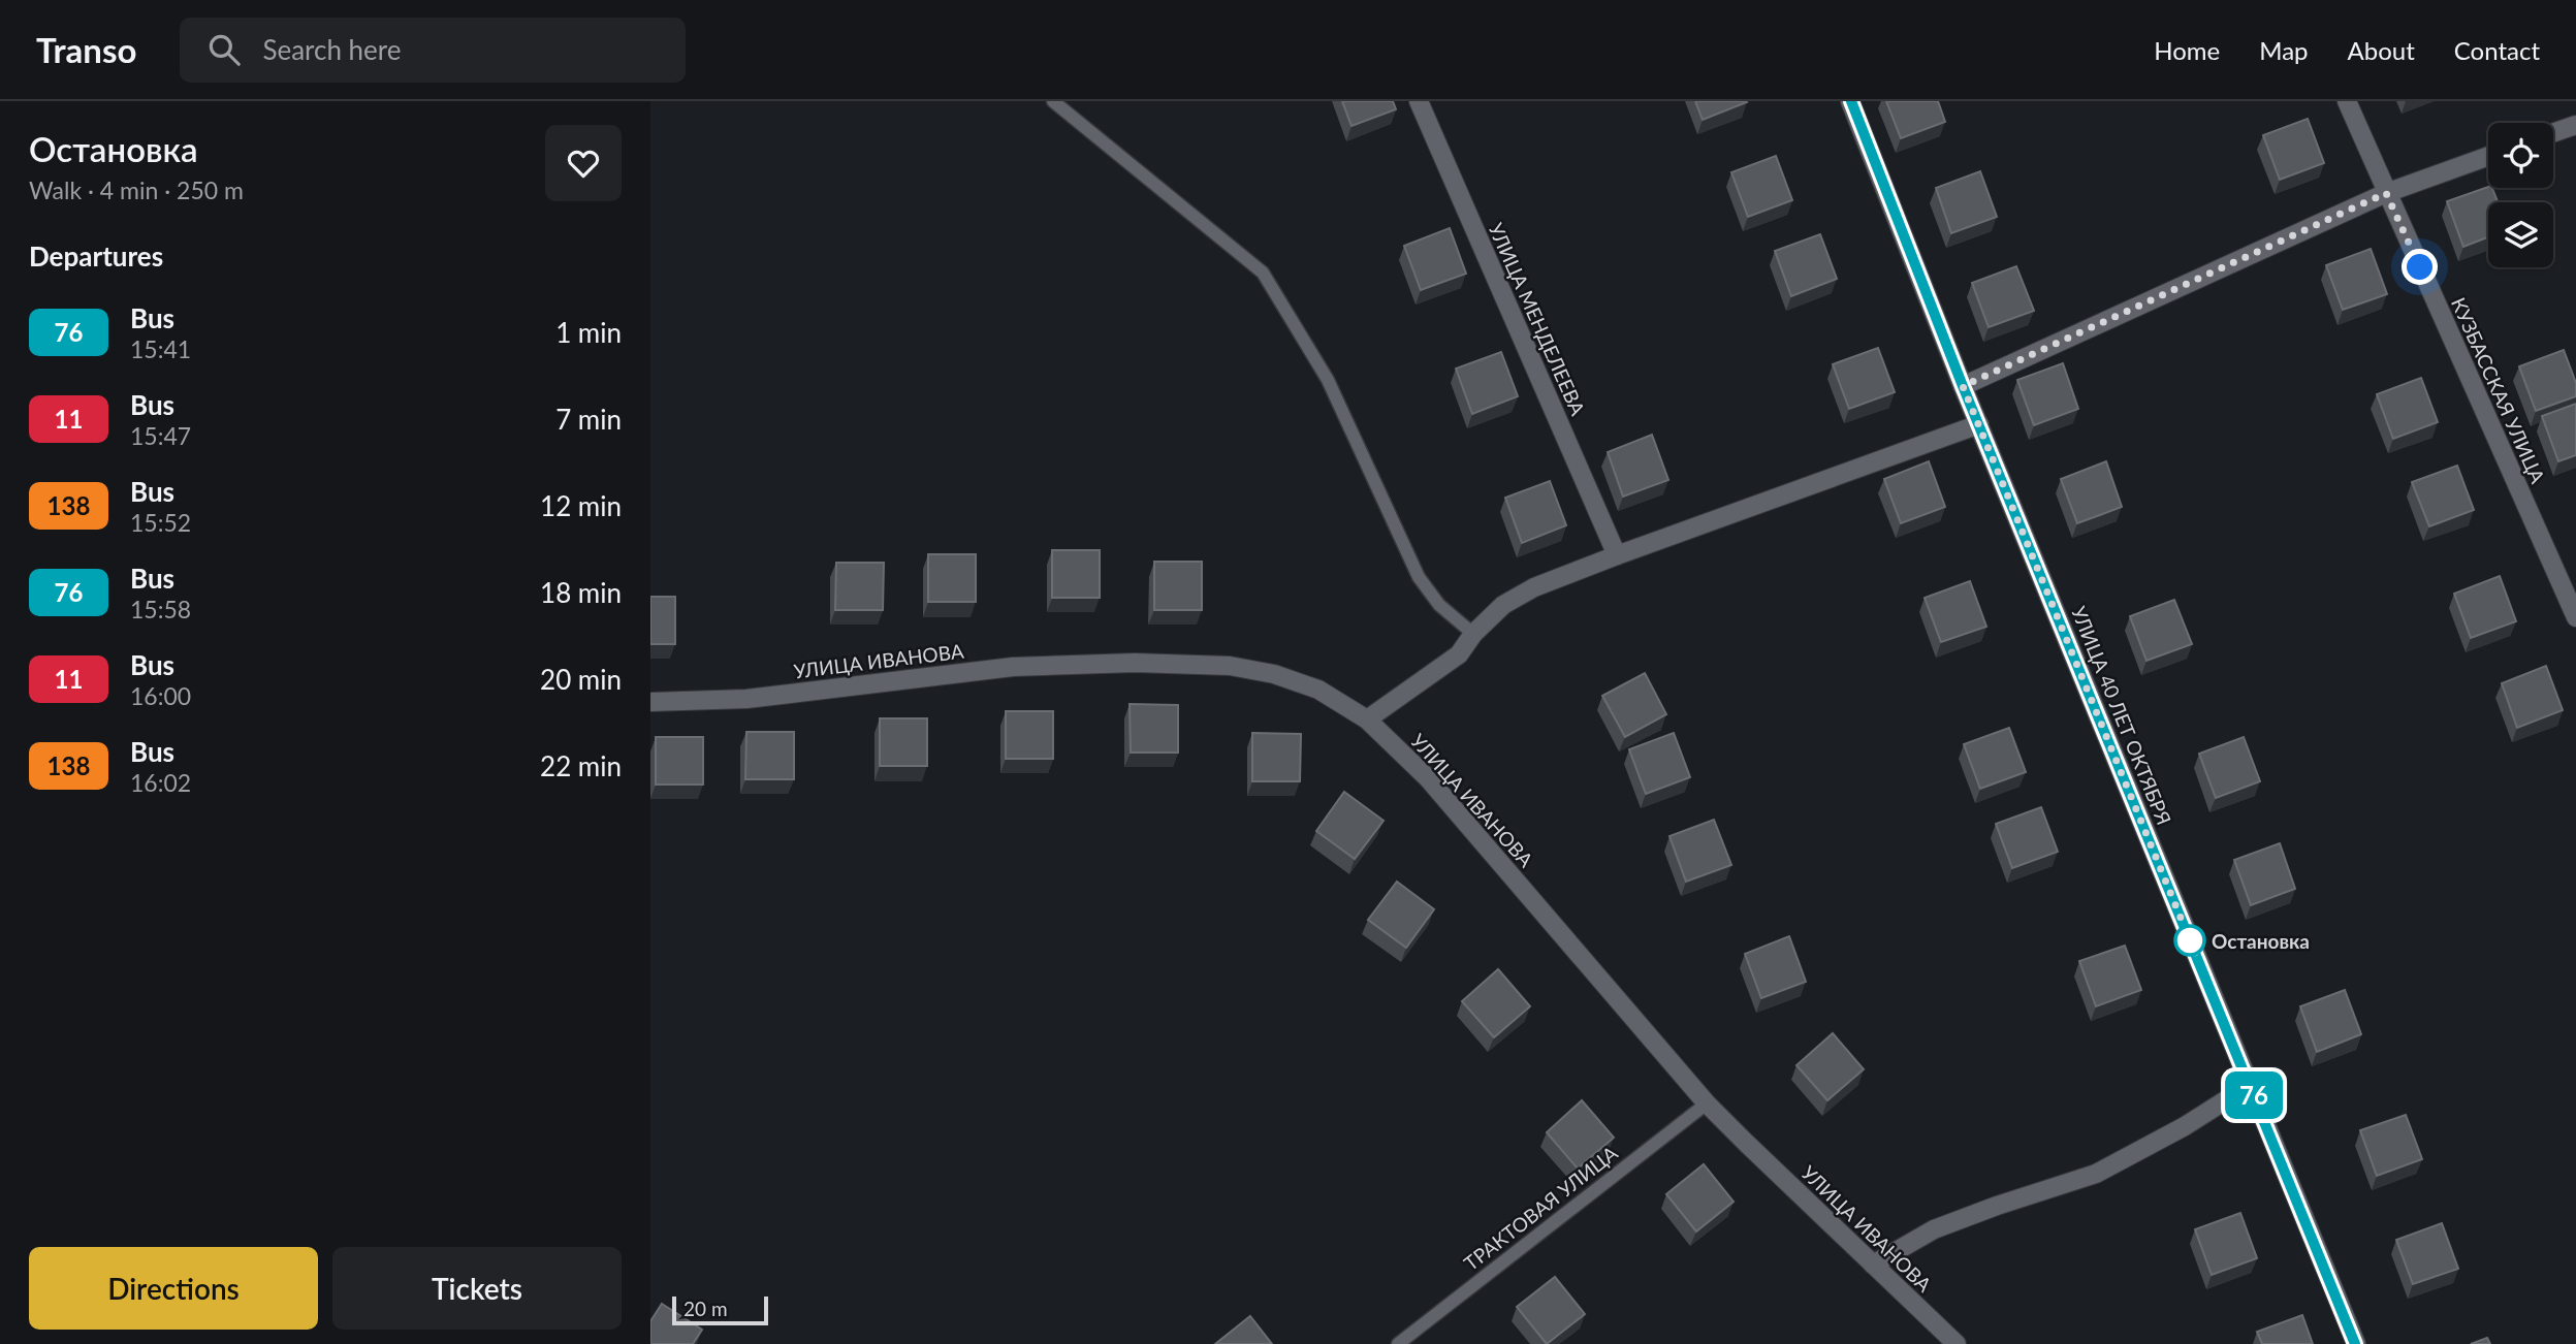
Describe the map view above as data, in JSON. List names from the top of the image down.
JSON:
{
  "streets": {
    "street": [
      "УЛИЦА МЕНДЕЛЕЕВА",
      "КУЗБАССКАЯ УЛИЦА",
      "УЛИЦА ИВАНОВА",
      "УЛИЦА 40 ЛЕТ ОКТЯБРЯ"
    ],
    "lane": ["ТРАКТОВАЯ УЛИЦА"]
  },
  "crossings": [
    ["УЛИЦА ИВАНОВА", "ТРАКТОВАЯ УЛИЦА"]
  ],
  "places": ["Остановка"],
  "lines": ["bus line 76"],
  "scale_bar": "20 m",
  "page": {
    "header": "Transo",
    "search": "Search here",
    "nav": [
      "Home",
      "Map",
      "About",
      "Contact"
    ],
    "heading": [
      ["Остановка", "Walk · 4 min · 250 m"],
      "Departures"
    ],
    "on_map": "76",
    "list": [
      {
        "mark": "76",
        "name": "Bus",
        "note": "15:41",
        "value": "1 min"
      },
      {
        "mark": "11",
        "name": "Bus",
        "note": "15:47",
        "value": "7 min"
      },
      {
        "mark": "138",
        "name": "Bus",
        "note": "15:52",
        "value": "12 min"
      },
      {
        "mark": "76",
        "name": "Bus",
        "note": "15:58",
        "value": "18 min"
      },
      {
        "mark": "11",
        "name": "Bus",
        "note": "16:00",
        "value": "20 min"
      },
      {
        "mark": "138",
        "name": "Bus",
        "note": "16:02",
        "value": "22 min"
      }
    ],
    "buttons": ["Directions", "Tickets"],
    "scale": "20 m"
  }
}
